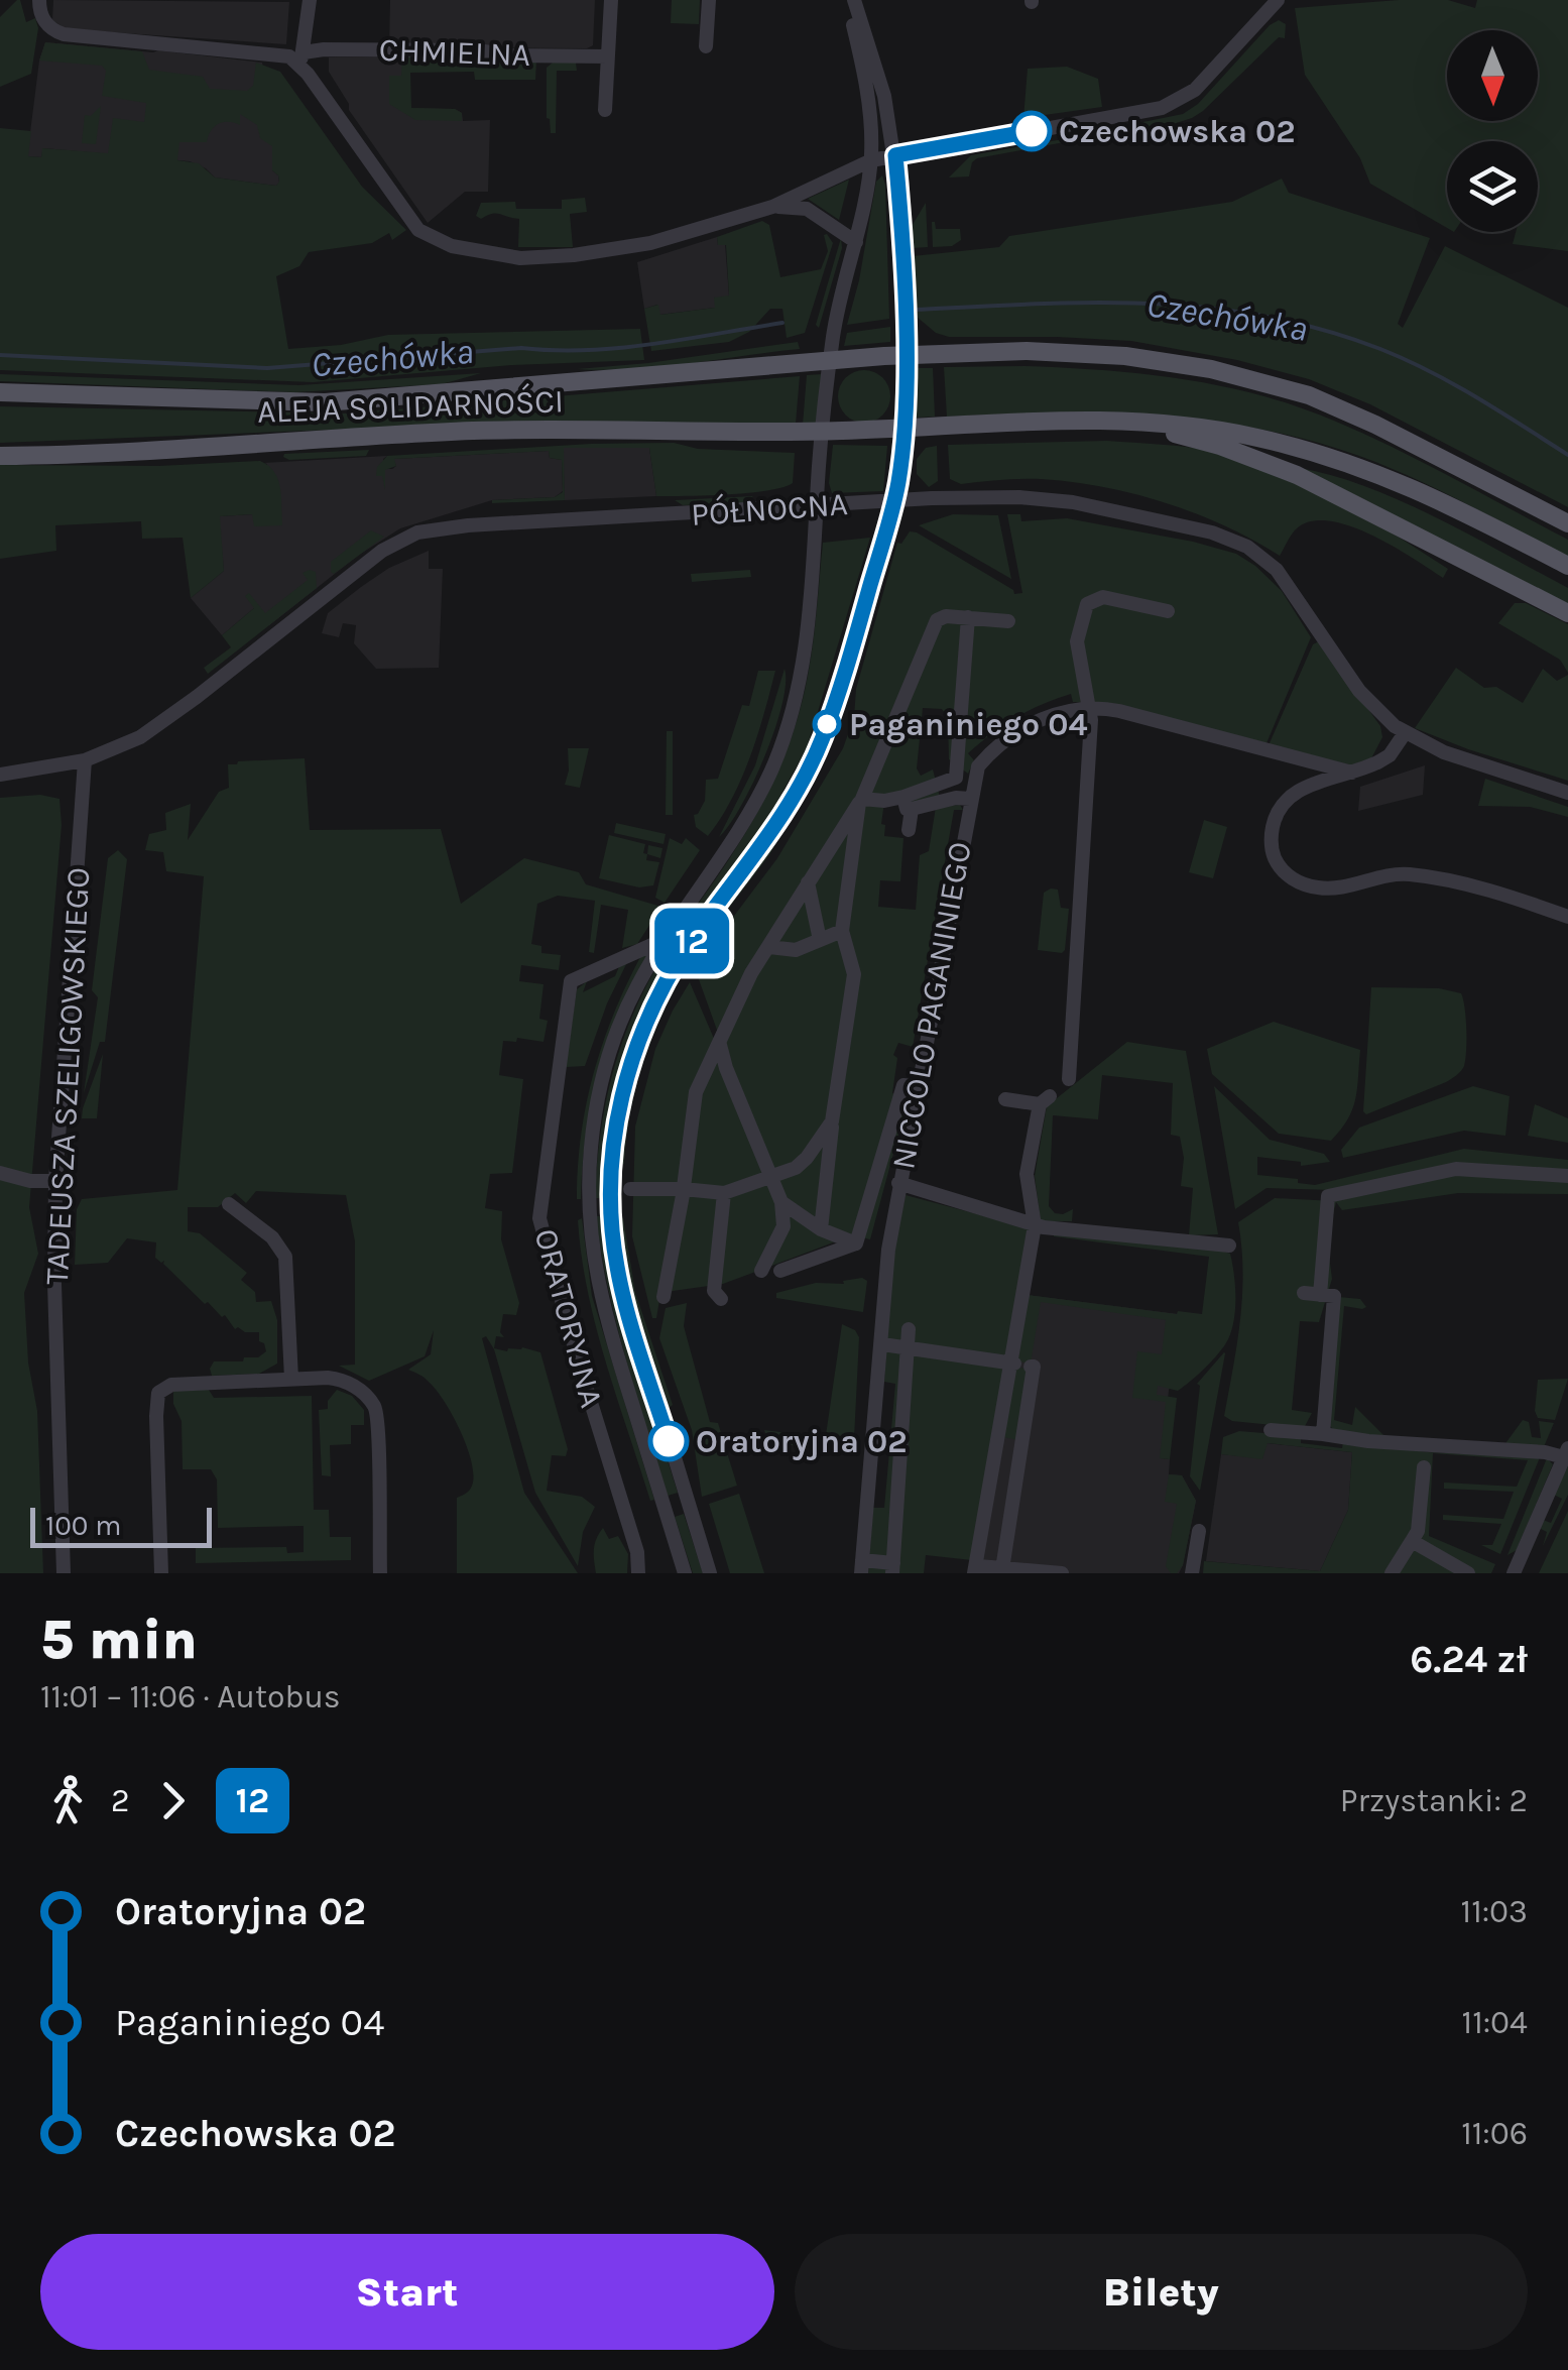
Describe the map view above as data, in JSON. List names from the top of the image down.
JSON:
{
  "streets": {
    "main road": ["ALEJA SOLIDARNOŚCI"],
    "street": [
      "CHMIELNA",
      "PÓŁNOCNA",
      "NICCOLO PAGANINIEGO",
      "TADEUSZA SZELIGOWSKIEGO",
      "ORATORYJNA"
    ]
  },
  "crossings": [
    ["PÓŁNOCNA", "TADEUSZA SZELIGOWSKIEGO"]
  ],
  "water": ["Czechówka"],
  "places": ["Czechowska 02", "Paganiniego 04", "Oratoryjna 02"],
  "lines": ["bus line 12"],
  "scale_bar": "100 m",
  "north": "bottom",
  "page": {
    "on_map": "12",
    "scale": "100 m",
    "heading": ["5 min", "11:01 – 11:06 · Autobus", "6.24 zł"],
    "legs": ["2", "12", "Przystanki: 2"],
    "list": [
      {
        "name": "Oratoryjna 02",
        "value": "11:03"
      },
      {
        "name": "Paganiniego 04",
        "value": "11:04"
      },
      {
        "name": "Czechowska 02",
        "value": "11:06"
      }
    ],
    "buttons": ["Start", "Bilety"]
  }
}
